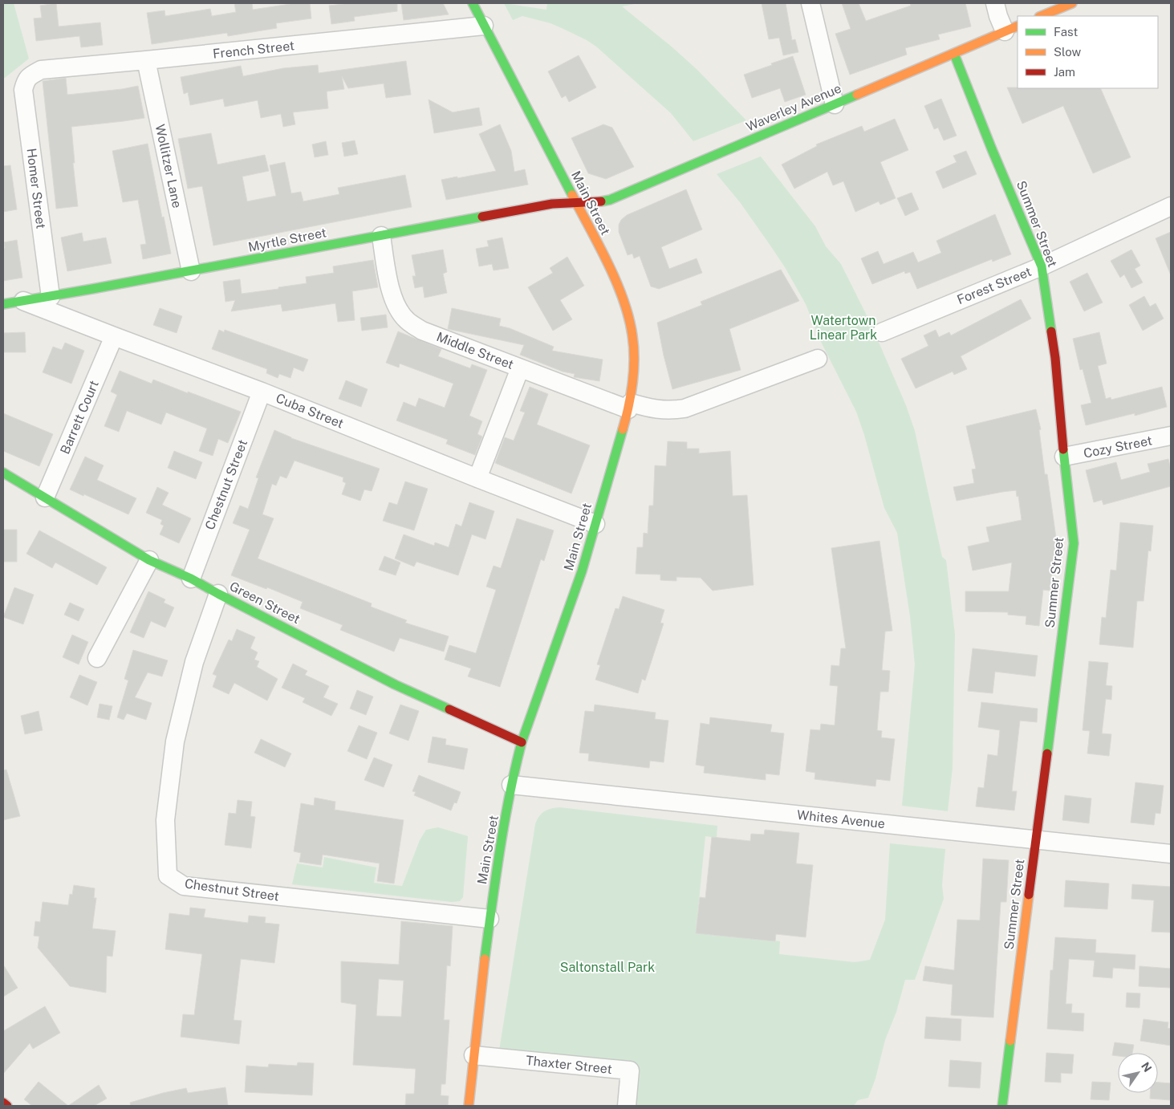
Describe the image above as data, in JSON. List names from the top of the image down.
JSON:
{
  "streets": {
    "street": [
      "French Street",
      "Waverley Avenue",
      "Wollitzer Lane",
      "Homer Street",
      "Main Street",
      "Summer Street",
      "Myrtle Street",
      "Forest Street",
      "Middle Street",
      "Cuba Street",
      "Barrett Court",
      "Cozy Street",
      "Chestnut Street",
      "Green Street",
      "Whites Avenue",
      "Thaxter Street"
    ]
  },
  "crossings": [
    ["French Street", "Wollitzer Lane"],
    ["French Street", "Homer Street"],
    ["French Street", "Main Street"],
    ["Waverley Avenue", "Main Street"],
    ["Waverley Avenue", "Summer Street"],
    ["Waverley Avenue", "Myrtle Street"],
    ["Wollitzer Lane", "Myrtle Street"],
    ["Homer Street", "Myrtle Street"],
    ["Main Street", "Myrtle Street"],
    ["Main Street", "Middle Street"],
    ["Main Street", "Cuba Street"],
    ["Main Street", "Chestnut Street"],
    ["Main Street", "Green Street"],
    ["Main Street", "Whites Avenue"],
    ["Main Street", "Thaxter Street"],
    ["Summer Street", "Forest Street"],
    ["Summer Street", "Cozy Street"],
    ["Summer Street", "Whites Avenue"],
    ["Myrtle Street", "Middle Street"],
    ["Myrtle Street", "Cuba Street"],
    ["Cuba Street", "Barrett Court"],
    ["Cuba Street", "Chestnut Street"],
    ["Barrett Court", "Green Street"],
    ["Chestnut Street", "Green Street"]
  ],
  "parks": ["Watertown Linear Park", "Saltonstall Park"],
  "legend": ["Fast", "Slow", "Jam"],
  "north": "top right"
}
